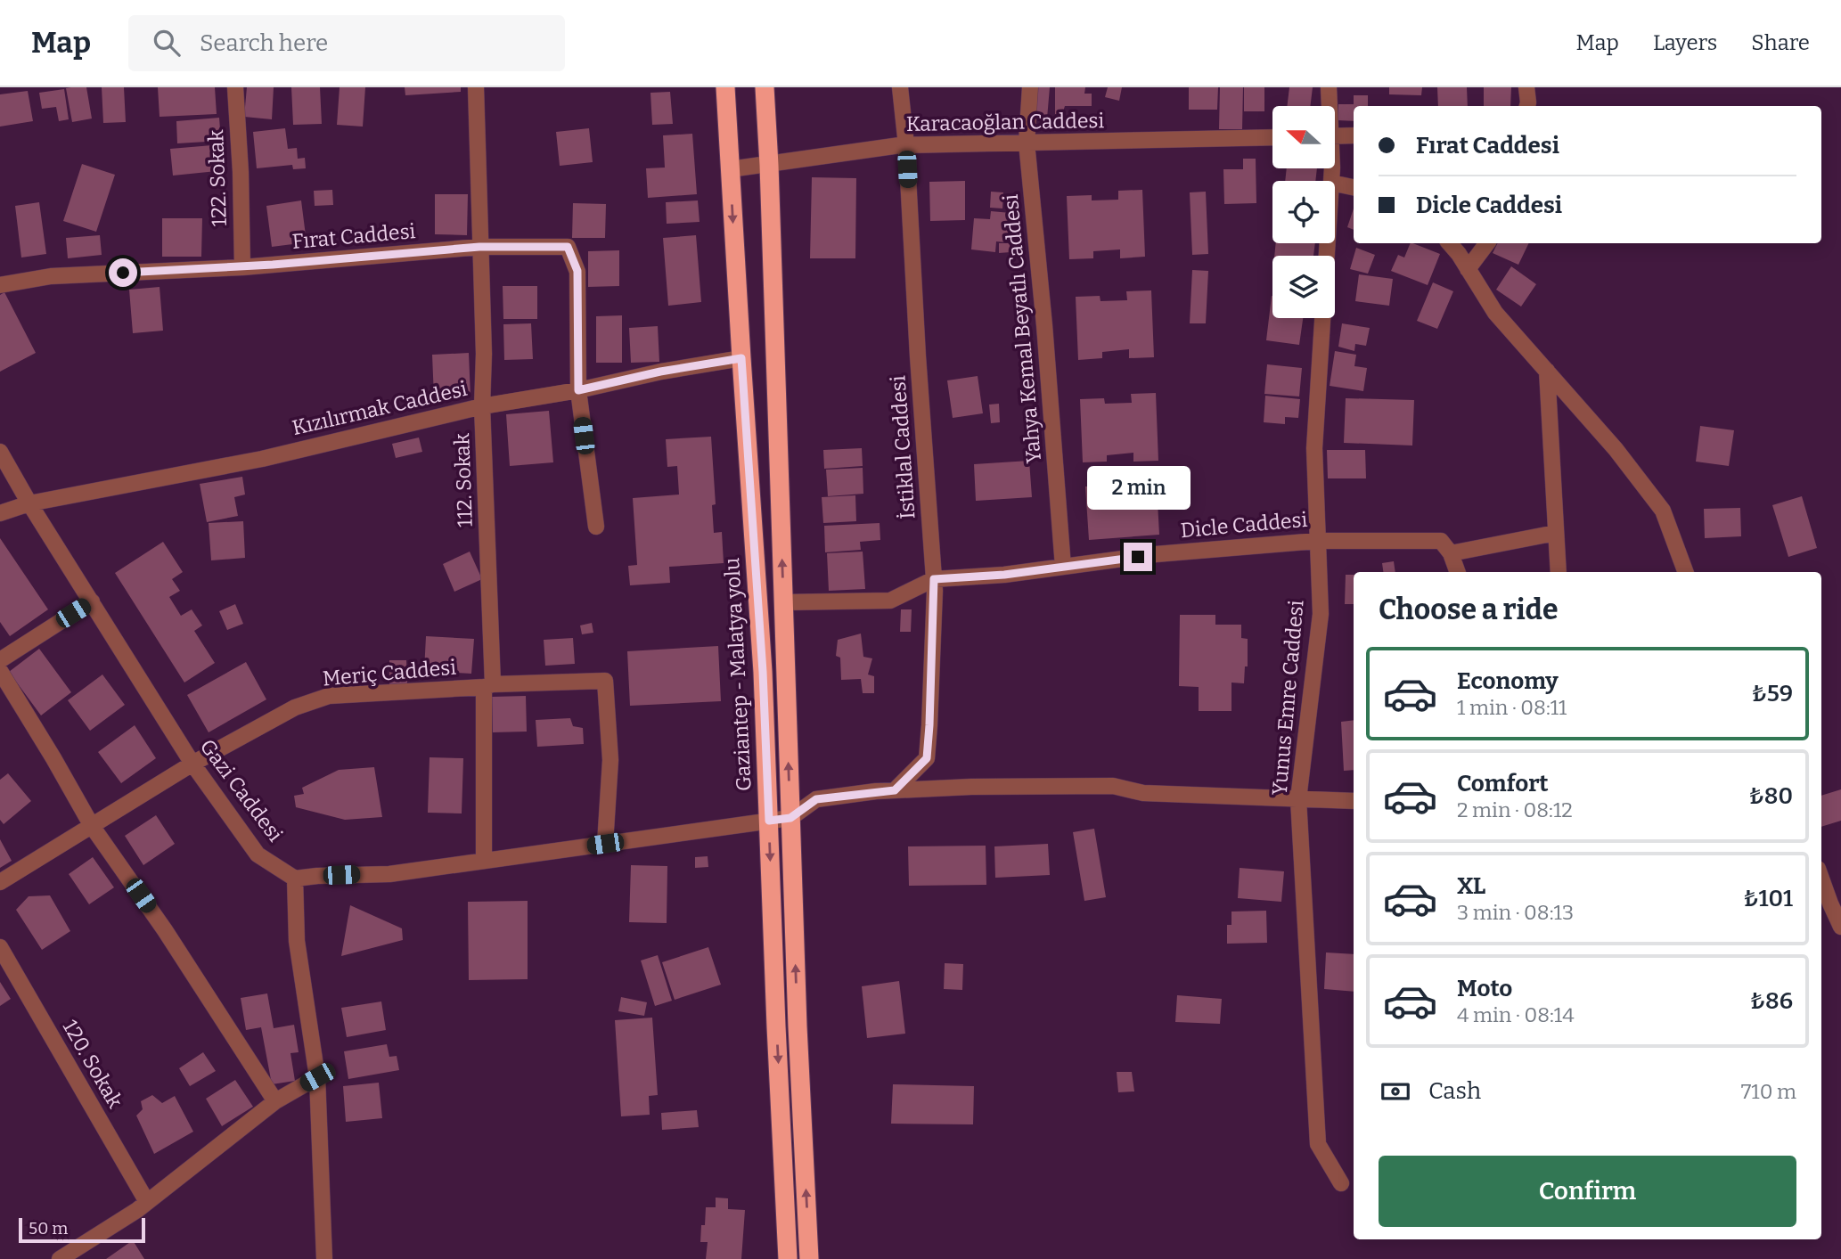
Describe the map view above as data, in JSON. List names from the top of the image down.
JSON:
{
  "streets": {
    "highway": ["Gaziantep - Malatya yolu"],
    "street": [
      "Karacaoğlan Caddesi",
      "122. Sokak",
      "Fırat Caddesi",
      "Yahya Kemal Beyatlı Caddesi",
      "Kızılırmak Caddesi",
      "İstiklal Caddesi",
      "112. Sokak",
      "Dicle Caddesi",
      "Meriç Caddesi",
      "Yunus Emre Caddesi",
      "Gazi Caddesi",
      "120. Sokak"
    ]
  },
  "crossings": [
    ["Karacaoğlan Caddesi", "Yahya Kemal Beyatlı Caddesi"],
    ["Karacaoğlan Caddesi", "İstiklal Caddesi"],
    ["Karacaoğlan Caddesi", "Gaziantep - Malatya yolu"],
    ["122. Sokak", "Fırat Caddesi"],
    ["Fırat Caddesi", "Kızılırmak Caddesi"],
    ["Fırat Caddesi", "112. Sokak"],
    ["Yahya Kemal Beyatlı Caddesi", "Dicle Caddesi"],
    ["Kızılırmak Caddesi", "112. Sokak"],
    ["Kızılırmak Caddesi", "Gaziantep - Malatya yolu"],
    ["Kızılırmak Caddesi", "Gazi Caddesi"],
    ["İstiklal Caddesi", "Dicle Caddesi"],
    ["112. Sokak", "Meriç Caddesi"],
    ["Dicle Caddesi", "Yunus Emre Caddesi"],
    ["Meriç Caddesi", "Gazi Caddesi"]
  ],
  "scale_bar": "50 m",
  "north": "left",
  "page": {
    "header": "Map",
    "search": "Search here",
    "nav": ["Map", "Layers", "Share"],
    "banner": ["Fırat Caddesi", "Dicle Caddesi"],
    "bubble": "2 min",
    "heading": "Choose a ride",
    "list": [
      {
        "name": "Economy",
        "note": "1 min · 08:11",
        "value": "₺59"
      },
      {
        "name": "Comfort",
        "note": "2 min · 08:12",
        "value": "₺80"
      },
      {
        "name": "XL",
        "note": "3 min · 08:13",
        "value": "₺101"
      },
      {
        "name": "Moto",
        "note": "4 min · 08:14",
        "value": "₺86"
      }
    ],
    "pay": ["Cash", "710 m"],
    "buttons": "Confirm",
    "scale": "50 m"
  }
}
